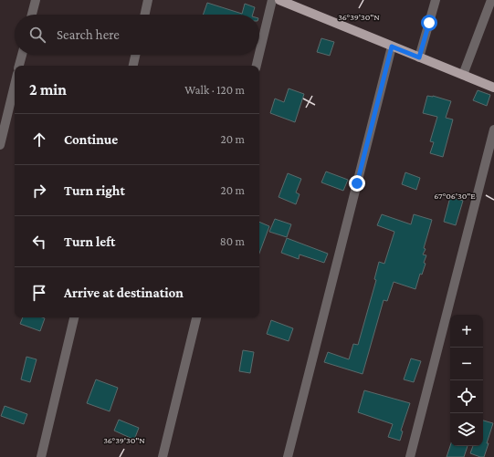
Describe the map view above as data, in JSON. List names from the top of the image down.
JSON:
{
  "page": {
    "search": "Search here",
    "heading": ["2 min", "Walk · 120 m"],
    "list": [
      ["Continue", "20 m"],
      ["Turn right", "20 m"],
      ["Turn left", "80 m"],
      "Arrive at destination"
    ],
    "map_buttons": ["+", "−"]
  },
  "coordinates": ["36°39'30\"N", "67°06'30\"E"]
}
